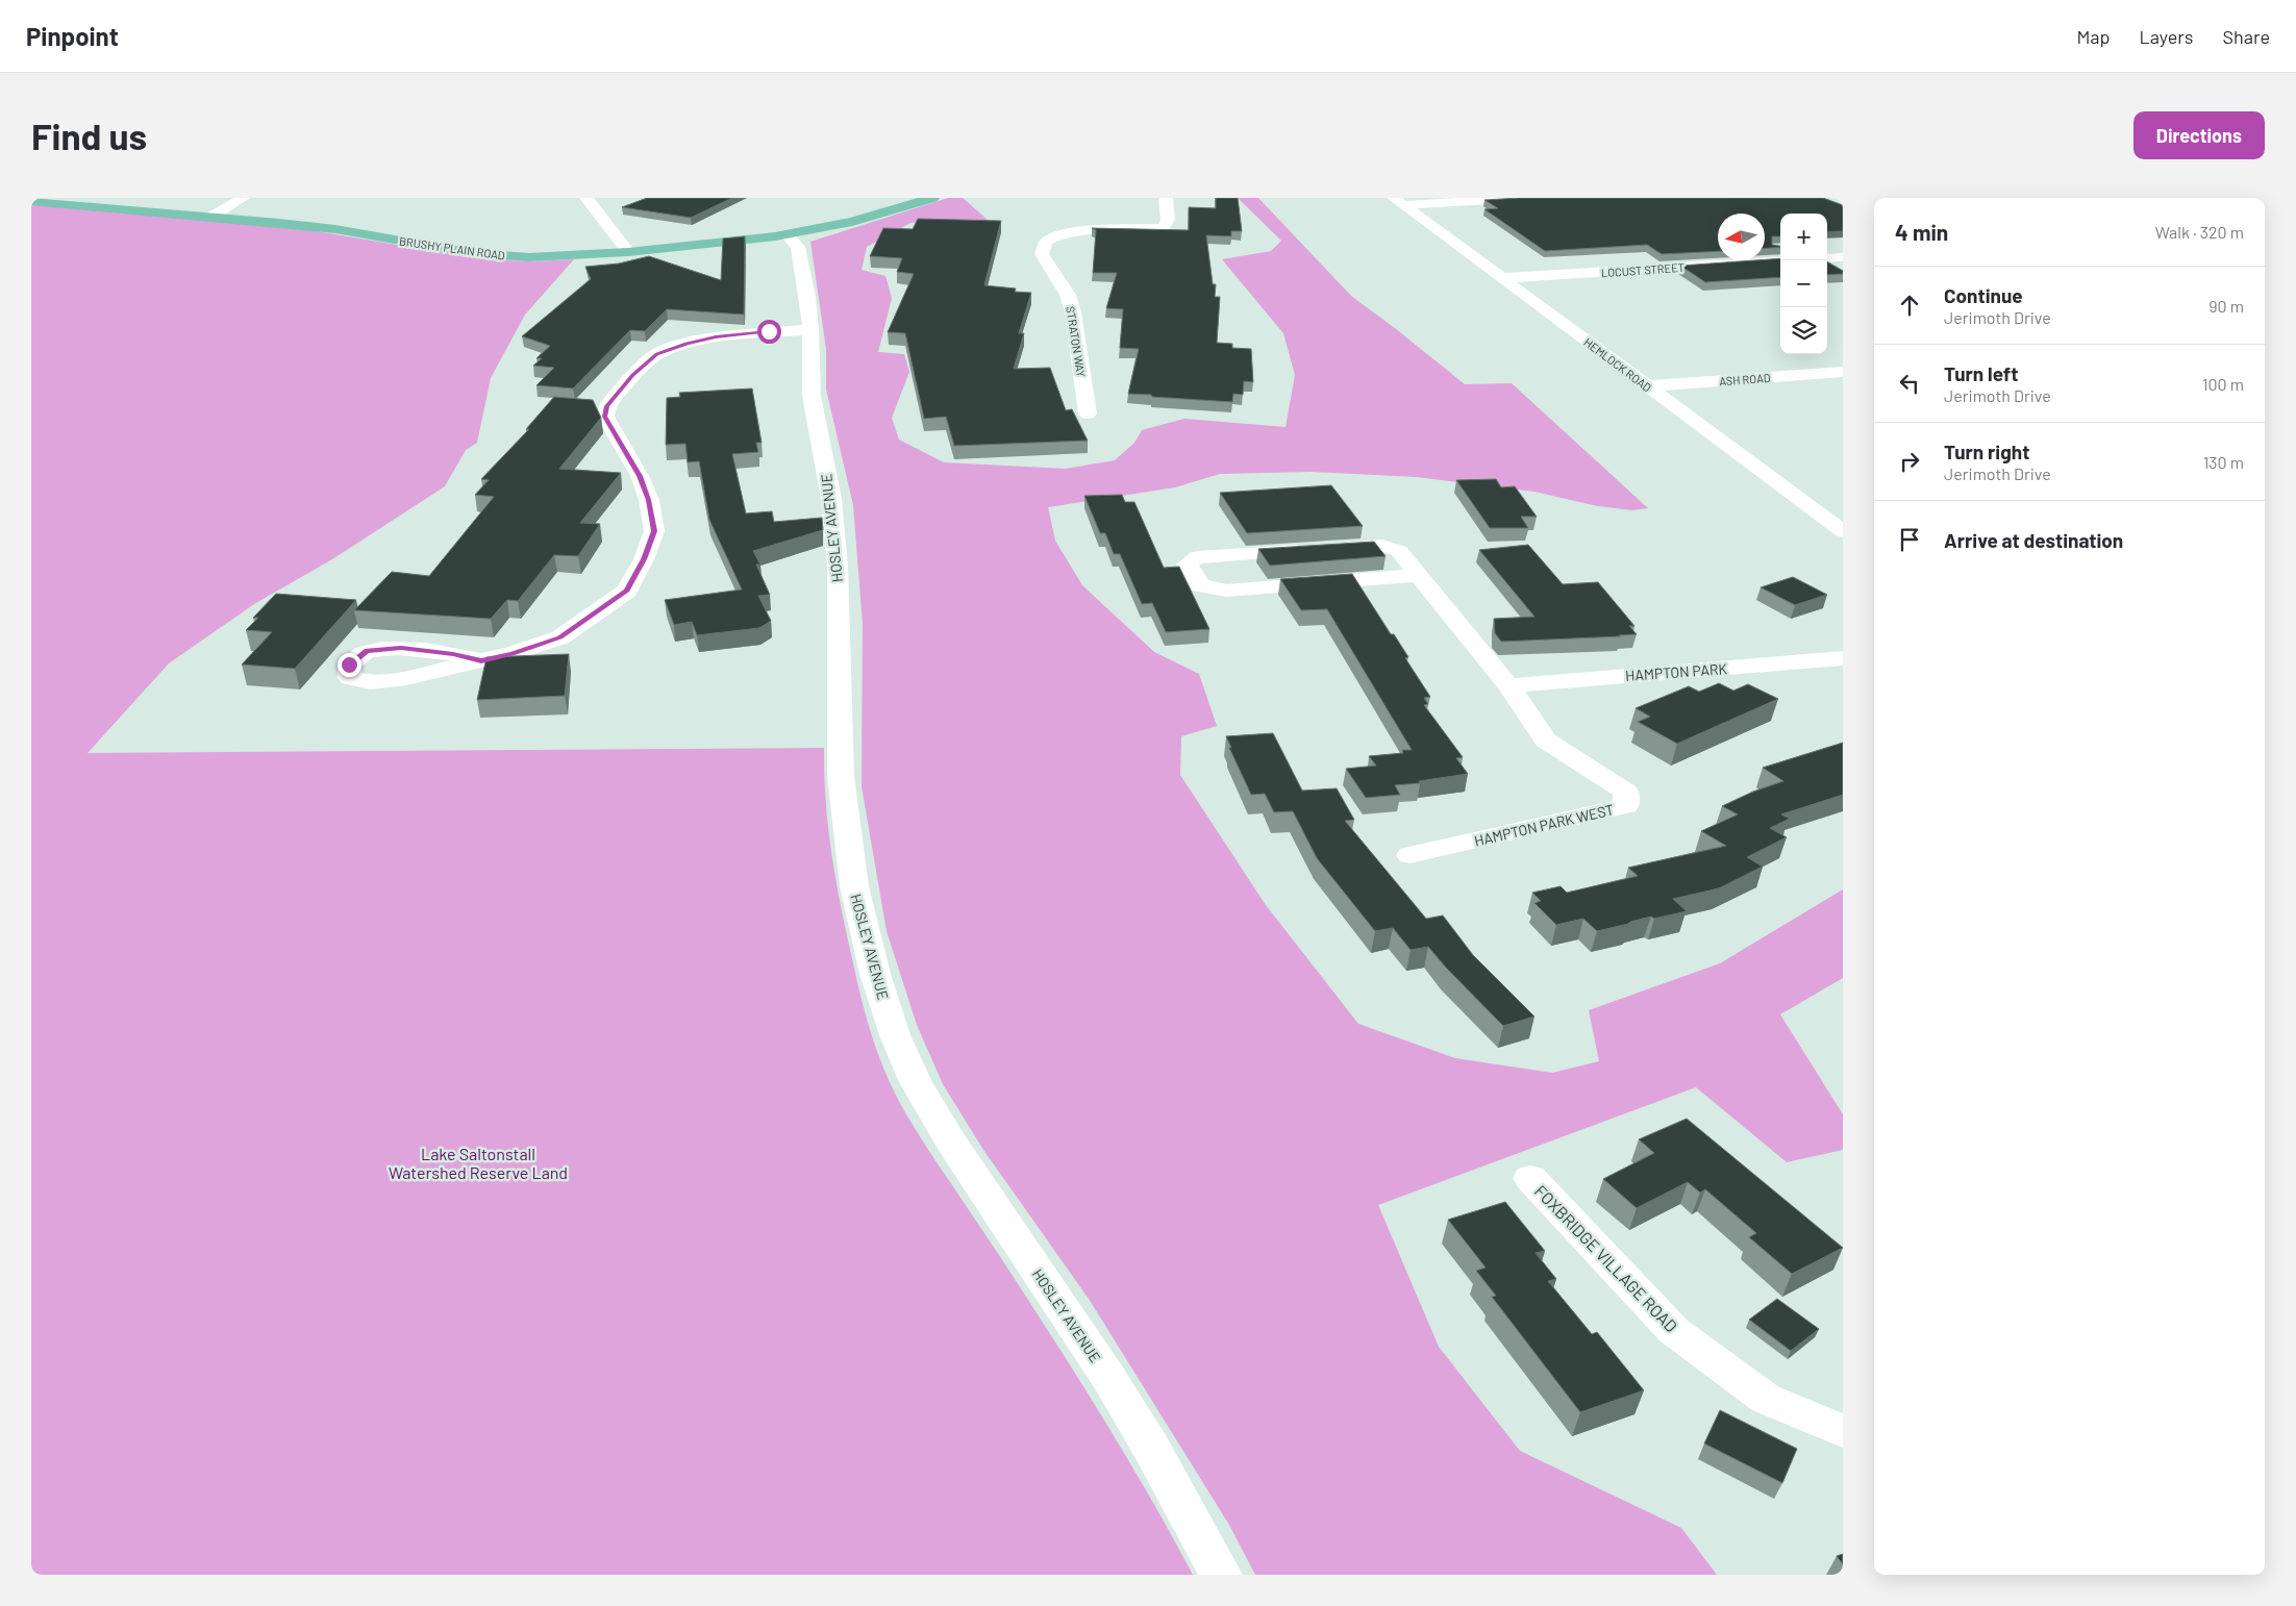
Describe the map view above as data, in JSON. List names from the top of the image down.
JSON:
{
  "streets": {
    "main road": ["BRUSHY PLAIN ROAD"],
    "street": [
      "LOCUST STREET",
      "STRATON WAY",
      "HEMLOCK ROAD",
      "ASH ROAD",
      "HOSLEY AVENUE",
      "HAMPTON PARK",
      "HAMPTON PARK WEST",
      "FOXBRIDGE VILLAGE ROAD"
    ]
  },
  "crossings": [
    ["BRUSHY PLAIN ROAD", "HOSLEY AVENUE"],
    ["LOCUST STREET", "HEMLOCK ROAD"],
    ["HEMLOCK ROAD", "ASH ROAD"],
    ["HAMPTON PARK", "HAMPTON PARK WEST"]
  ],
  "parks": ["Lake Saltonstall Watershed Reserve Land"],
  "north": "left",
  "page": {
    "header": "Pinpoint",
    "nav": ["Map", "Layers", "Share"],
    "buttons": "Directions",
    "title": "Find us",
    "heading": ["4 min", "Walk · 320 m"],
    "map_buttons": ["+", "−"],
    "list": [
      ["Continue", "Jerimoth Drive", "90 m"],
      ["Turn left", "Jerimoth Drive", "100 m"],
      ["Turn right", "Jerimoth Drive", "130 m"],
      "Arrive at destination"
    ]
  }
}
